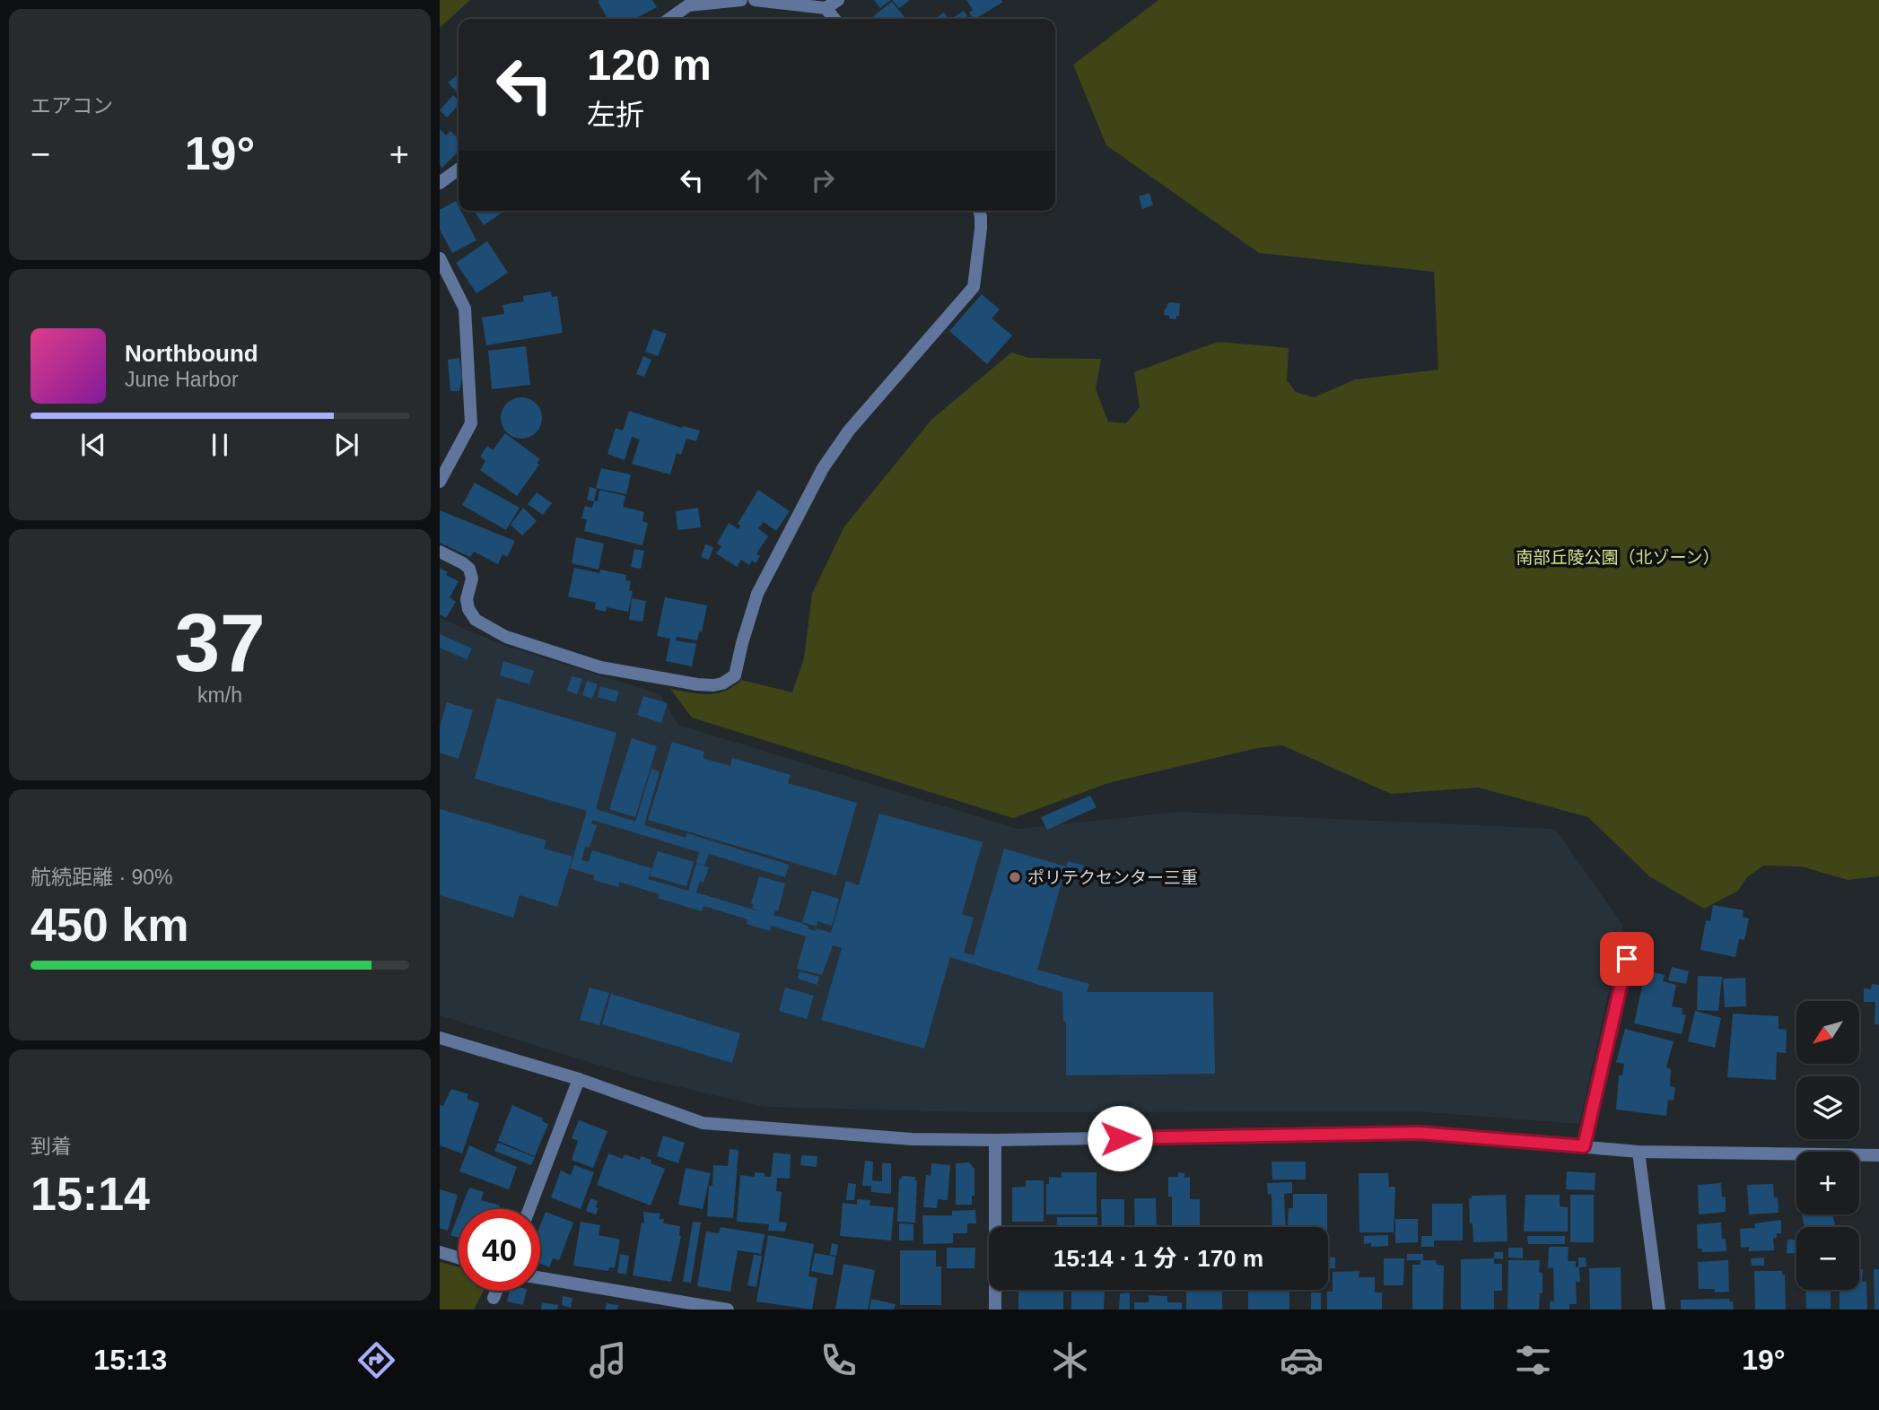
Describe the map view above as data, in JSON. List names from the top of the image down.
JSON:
{
  "parks": ["南部丘陵公園（北ゾーン）"],
  "places": ["ポリテクセンター三重"],
  "north": "bottom left",
  "page": {
    "tile": [
      "エアコン",
      ["37", "km/h"],
      ["航続距離 · 90%", "450 km"],
      ["到着", "15:14"]
    ],
    "turn": ["120 m", "左折"],
    "heat": ["−", "19°", "+"],
    "song": ["Northbound", "June Harbor"],
    "map_buttons": ["+", "−"],
    "limit": "40",
    "trip": "15:14 · 1 分 · 170 m",
    "tabs": ["15:13", "19°"]
  }
}
